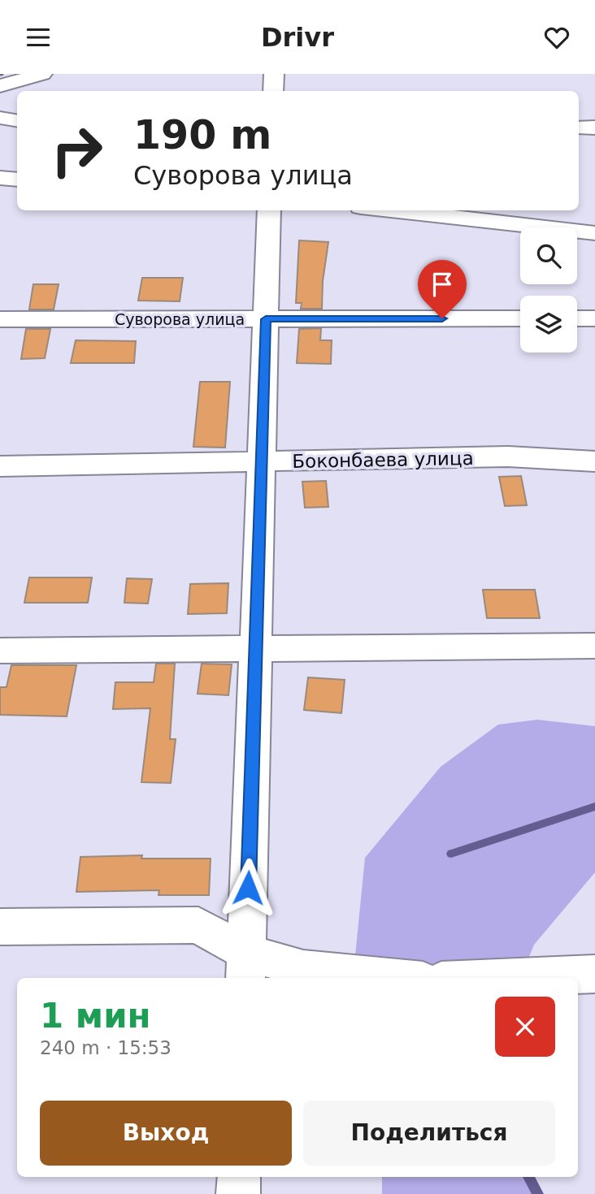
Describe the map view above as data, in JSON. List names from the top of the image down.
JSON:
{
  "streets": {
    "street": ["Суворова улица", "Боконбаева улица"]
  },
  "page": {
    "header": "Drivr",
    "turn": ["190 m", "Суворова улица"],
    "heading": ["1 мин", "240 m · 15:53"],
    "buttons": ["Выход", "Поделиться"]
  }
}
